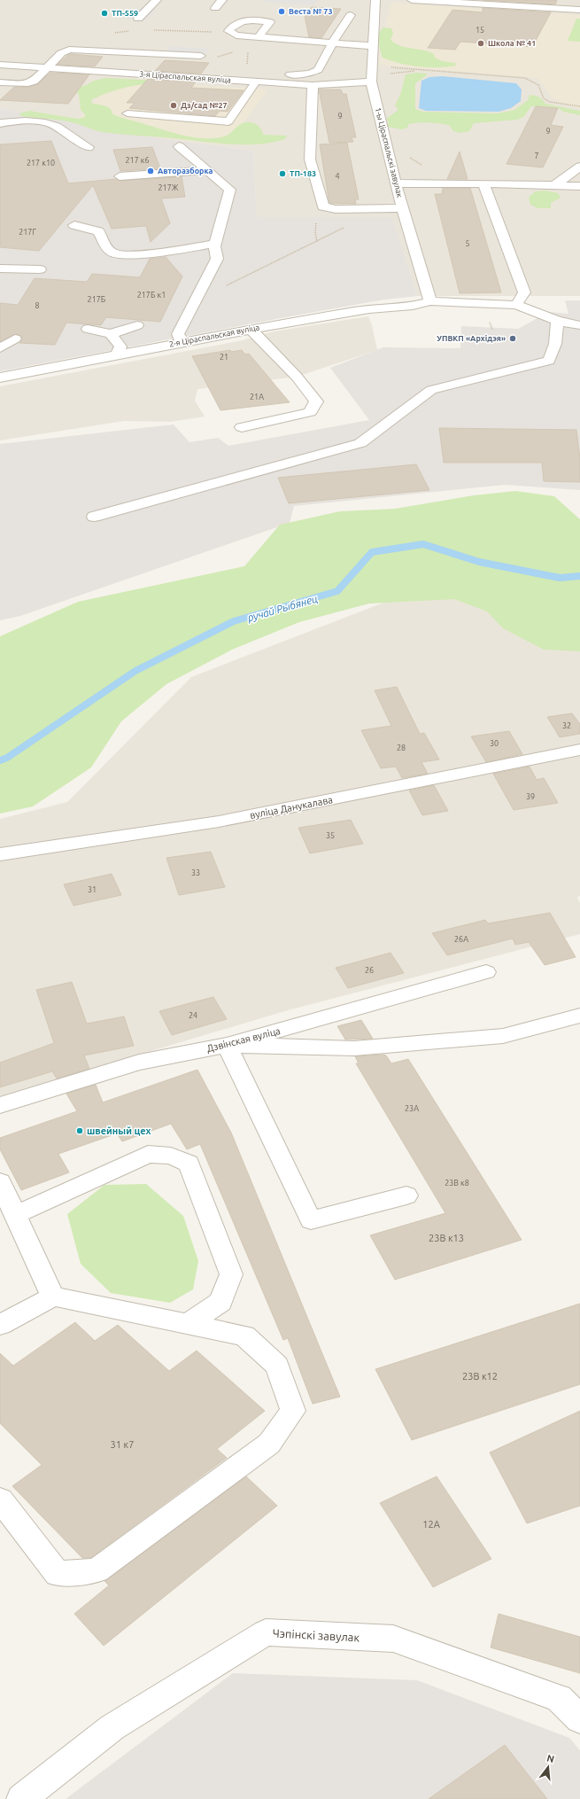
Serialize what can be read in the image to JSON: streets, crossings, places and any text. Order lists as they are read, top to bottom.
{
  "streets": {
    "street": [
      "3-я Ціраспальская вуліца",
      "1-ы Ціраспальскі завулак",
      "2-я Ціраспальская вуліца",
      "вуліца Данукалава",
      "Дзвінская вуліца",
      "Чэпінскі завулак"
    ]
  },
  "crossings": [
    ["3-я Ціраспальская вуліца", "1-ы Ціраспальскі завулак"],
    ["1-ы Ціраспальскі завулак", "2-я Ціраспальская вуліца"]
  ],
  "water": ["ручай Рыбянец"],
  "places": [
    "Веста № 73",
    "ТП-559",
    "Школа № 41",
    "Дз/сад №27",
    "Авторазборка",
    "ТП-183",
    "УПВКП «Архідэя»",
    "швейный цех"
  ],
  "house_numbers": [
    "15",
    "9",
    "9",
    "7",
    "217 к6",
    "217 к10",
    "4",
    "217Ж",
    "217Г",
    "5",
    "217Б к1",
    "217Б",
    "8",
    "21",
    "21А",
    "32",
    "30",
    "28",
    "39",
    "35",
    "33",
    "31",
    "26А",
    "26",
    "24",
    "23А",
    "23В к8",
    "23В к13",
    "23В к12",
    "31 к7",
    "12А"
  ],
  "north": "top"
}
